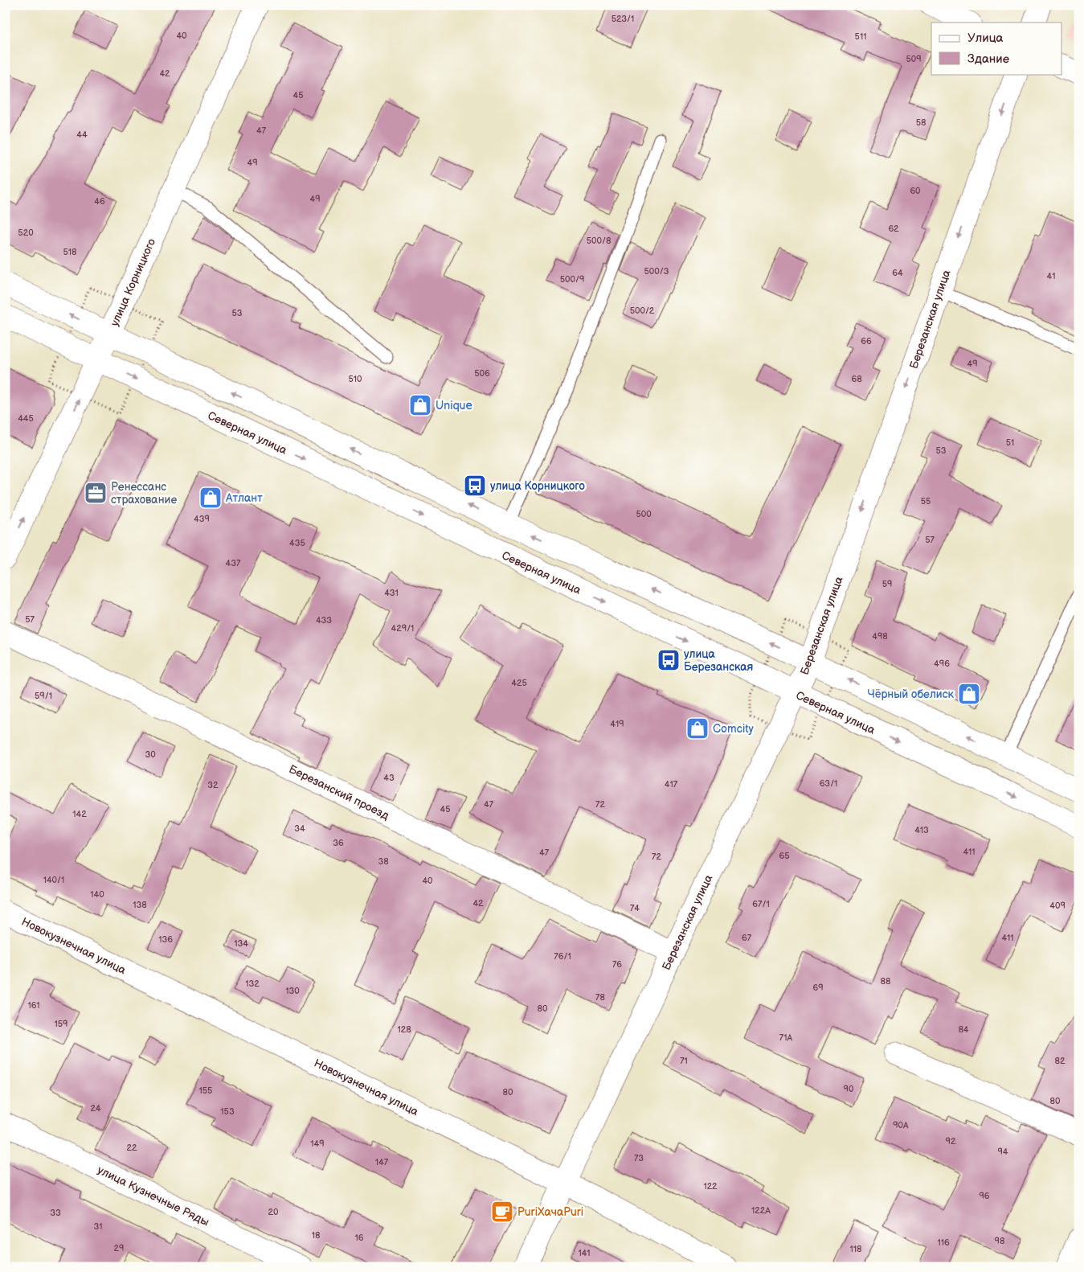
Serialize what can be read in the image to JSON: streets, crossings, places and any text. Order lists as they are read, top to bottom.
{
  "streets": {
    "street": [
      "улица Корницкого",
      "Березанская улица",
      "Северная улица",
      "Березанский проезд",
      "Новокузнечная улица",
      "улица Кузнечные Ряды"
    ]
  },
  "crossings": [
    ["улица Корницкого", "Северная улица"],
    ["Березанская улица", "Северная улица"],
    ["Березанская улица", "Березанский проезд"],
    ["Березанская улица", "Новокузнечная улица"]
  ],
  "one_way": ["улица Корницкого", "Березанская улица"],
  "places": {
    "shop": [
      "Unique",
      "Атлант",
      "Чёрный обелиск",
      "Comcity"
    ],
    "bus stop": ["улица Корницкого", "улица Березанская"],
    "office": ["Ренессанс страхование"],
    "cafe": ["PuriХачаPuri"]
  },
  "house_numbers": [
    "523/1",
    "40",
    "511",
    "509",
    "42",
    "45",
    "58",
    "47",
    "44",
    "49",
    "60",
    "49",
    "46",
    "62",
    "520",
    "500/8",
    "518",
    "500/3",
    "64",
    "41",
    "500/9",
    "500/2",
    "53",
    "66",
    "49",
    "506",
    "510",
    "68",
    "445",
    "51",
    "53",
    "55",
    "500",
    "439",
    "57",
    "435",
    "437",
    "59",
    "431",
    "57",
    "433",
    "429/1",
    "498",
    "496",
    "425",
    "59/1",
    "419",
    "30",
    "43",
    "63/1",
    "417",
    "32",
    "47",
    "72",
    "45",
    "142",
    "34",
    "413",
    "36",
    "411",
    "47",
    "65",
    "72",
    "38",
    "140/1",
    "40",
    "140",
    "42",
    "67/1",
    "138",
    "409",
    "74",
    "67",
    "411",
    "136",
    "134",
    "76/1",
    "76",
    "88",
    "132",
    "69",
    "130",
    "78",
    "161",
    "80",
    "159",
    "128",
    "84",
    "71А",
    "71",
    "82",
    "90",
    "155",
    "80",
    "80",
    "24",
    "153",
    "90А",
    "92",
    "149",
    "22",
    "94",
    "73",
    "147",
    "122",
    "96",
    "122А",
    "20",
    "33",
    "31",
    "18",
    "16",
    "98",
    "116",
    "29",
    "118",
    "141"
  ],
  "legend": ["Улица", "Здание"]
}
